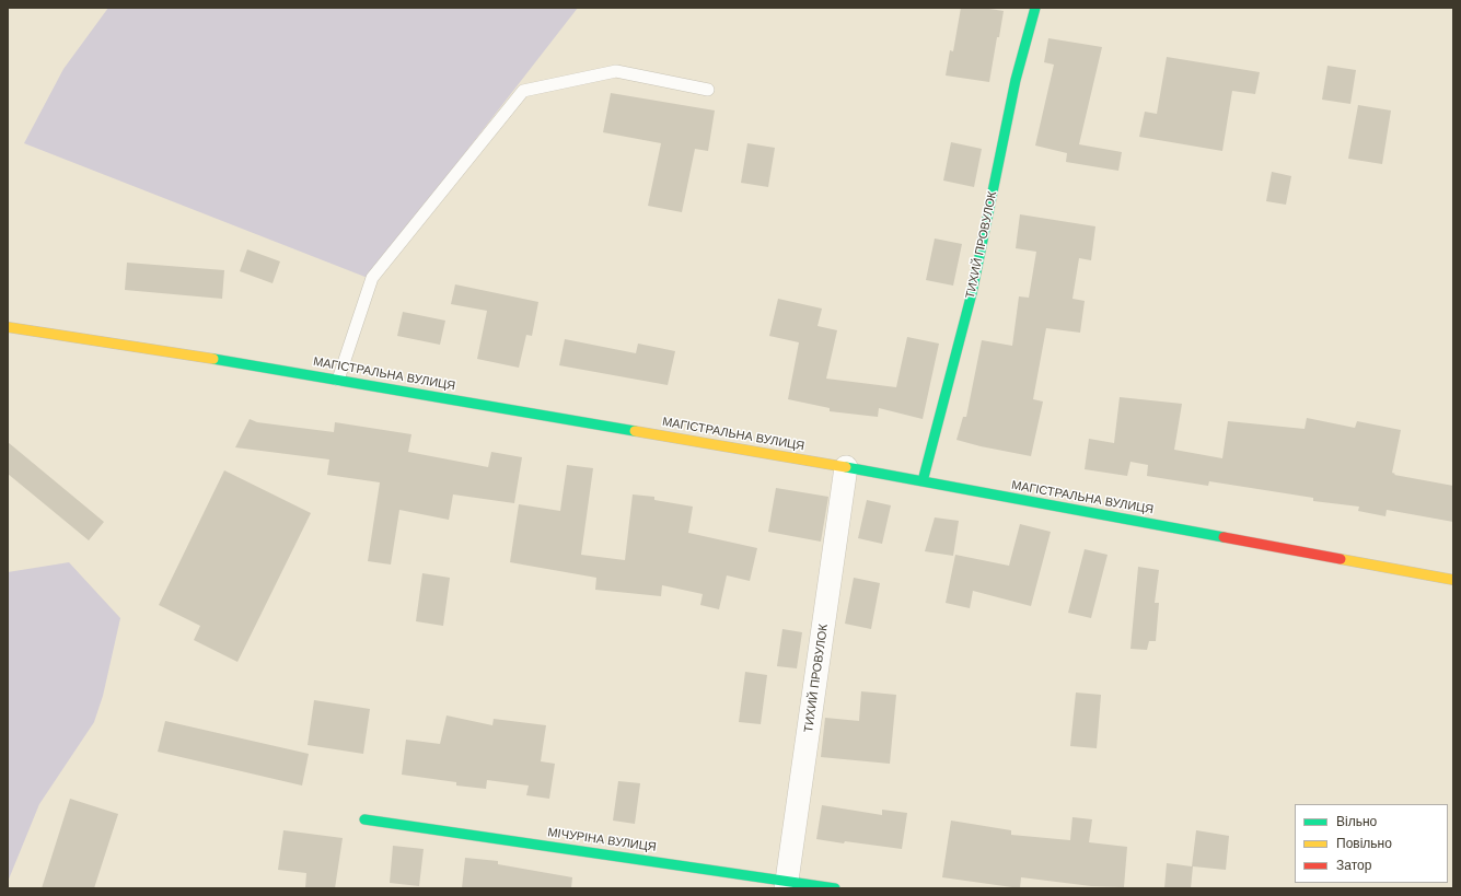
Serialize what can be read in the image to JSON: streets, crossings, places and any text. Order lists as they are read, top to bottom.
{
  "streets": {
    "main road": ["ТИХИЙ ПРОВУЛОК", "МАГІСТРАЛЬНА ВУЛИЦЯ", "МІЧУРІНА ВУЛИЦЯ"]
  },
  "crossings": [
    ["ТИХИЙ ПРОВУЛОК", "МАГІСТРАЛЬНА ВУЛИЦЯ"],
    ["ТИХИЙ ПРОВУЛОК", "МІЧУРІНА ВУЛИЦЯ"]
  ],
  "legend": ["Вільно", "Повільно", "Затор"]
}
